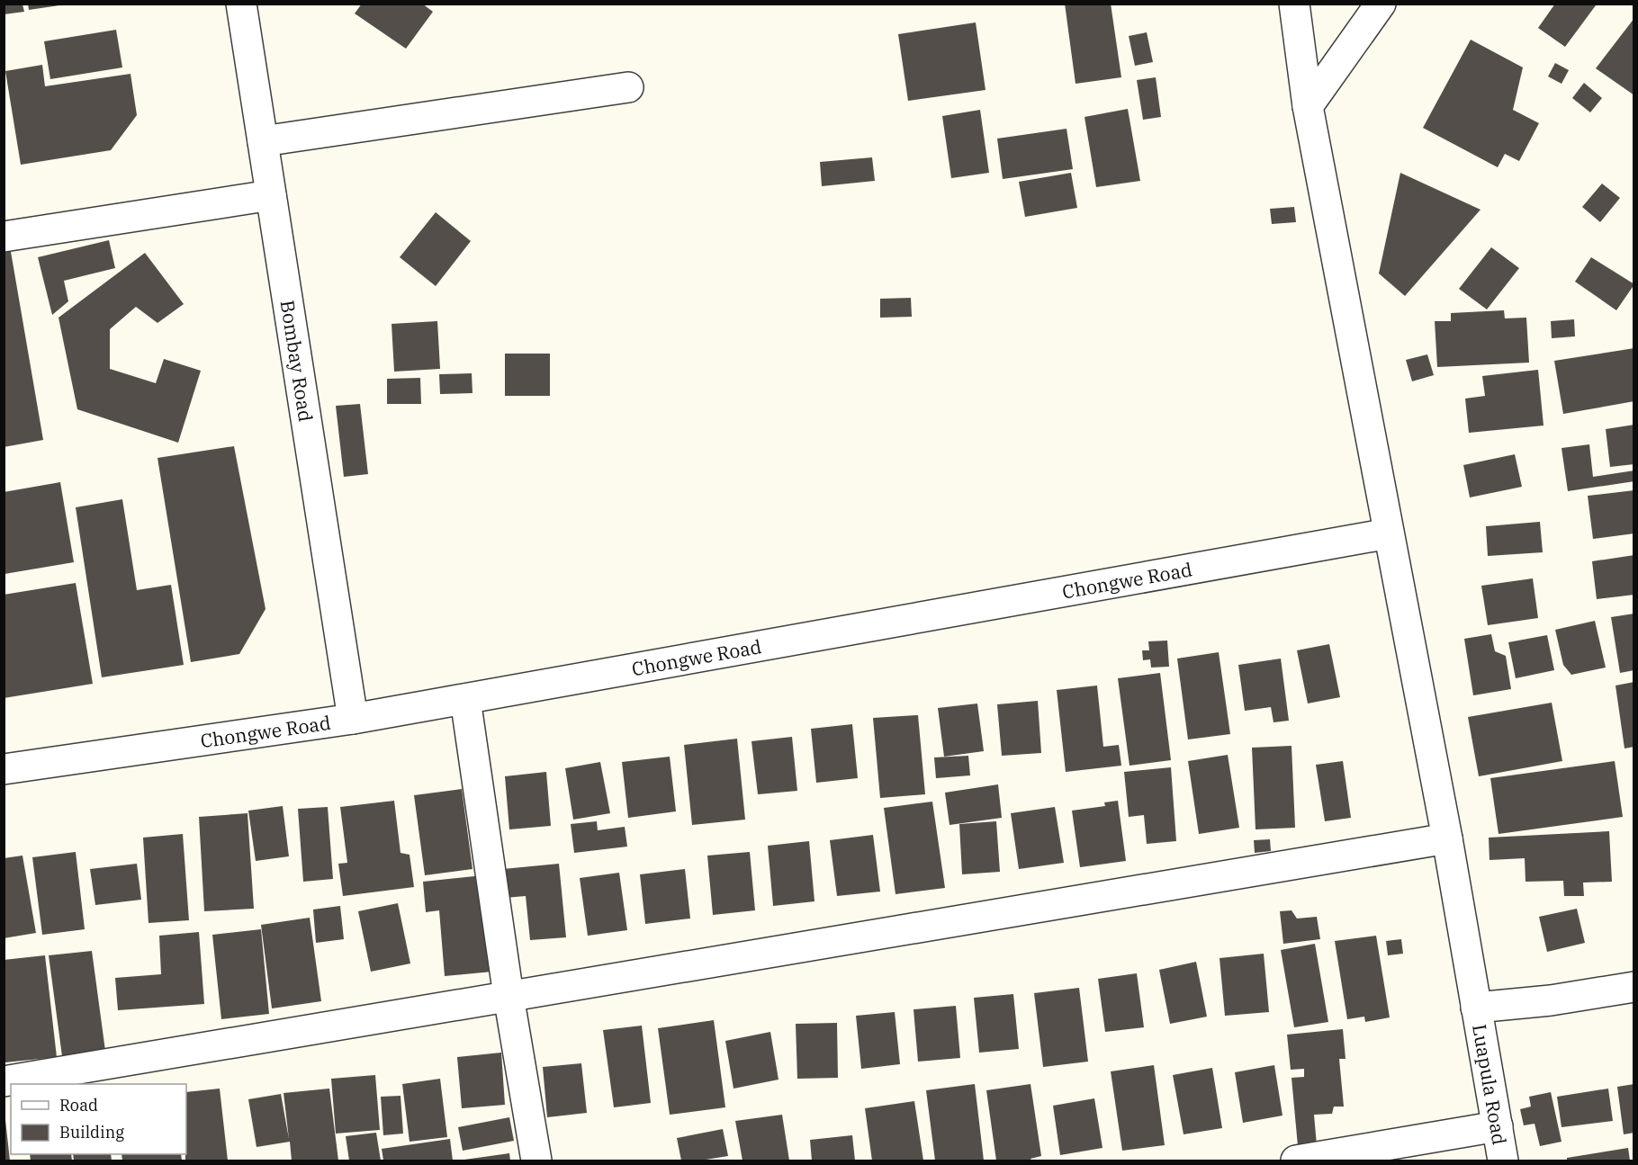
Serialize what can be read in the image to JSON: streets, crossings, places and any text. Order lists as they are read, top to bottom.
{
  "streets": {
    "street": ["Bombay Road", "Chongwe Road", "Luapula Road"]
  },
  "crossings": [
    ["Bombay Road", "Chongwe Road"],
    ["Chongwe Road", "Luapula Road"]
  ],
  "legend": ["Road", "Building"]
}
